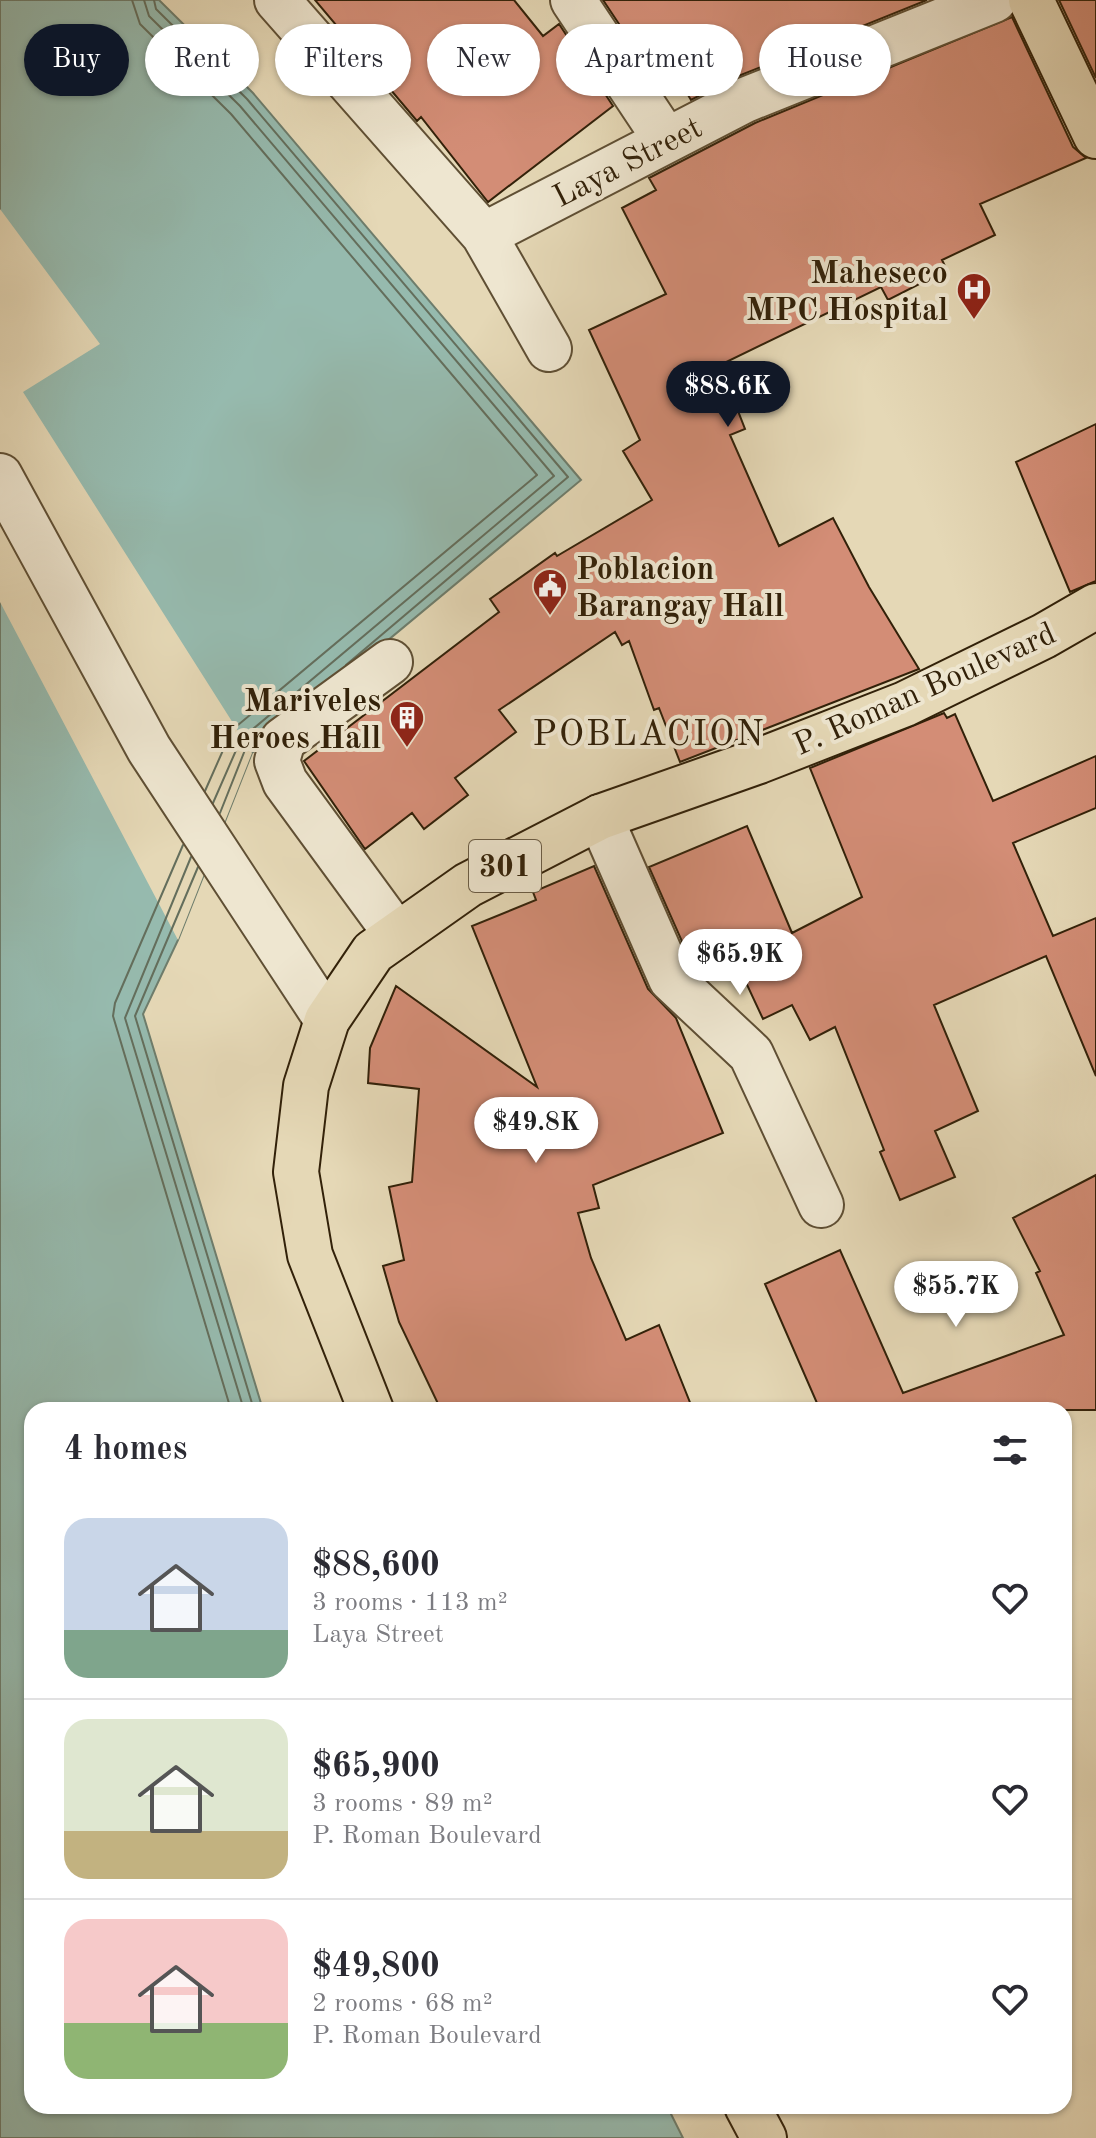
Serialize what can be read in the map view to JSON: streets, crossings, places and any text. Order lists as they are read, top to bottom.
{
  "streets": {
    "main road": ["P. Roman Boulevard", "301"],
    "street": ["Laya Street"]
  },
  "districts": ["POBLACION"],
  "places": {
    "hospital": ["Maheseco MPC Hospital"],
    "public building": ["Poblacion Barangay Hall"],
    "building": ["Mariveles Heroes Hall"]
  },
  "page": {
    "chip": [
      "Buy",
      "Rent",
      "Filters",
      "New",
      "Apartment",
      "House"
    ],
    "price": [
      "$88.6K",
      "$65.9K",
      "$49.8K",
      "$55.7K"
    ],
    "heading": "4 homes",
    "list": [
      {
        "name": "$88,600",
        "note": "3 rooms · 113 m² · Laya Street"
      },
      {
        "name": "$65,900",
        "note": "3 rooms · 89 m² · P. Roman Boulevard"
      },
      {
        "name": "$49,800",
        "note": "2 rooms · 68 m² · P. Roman Boulevard"
      }
    ]
  }
}
